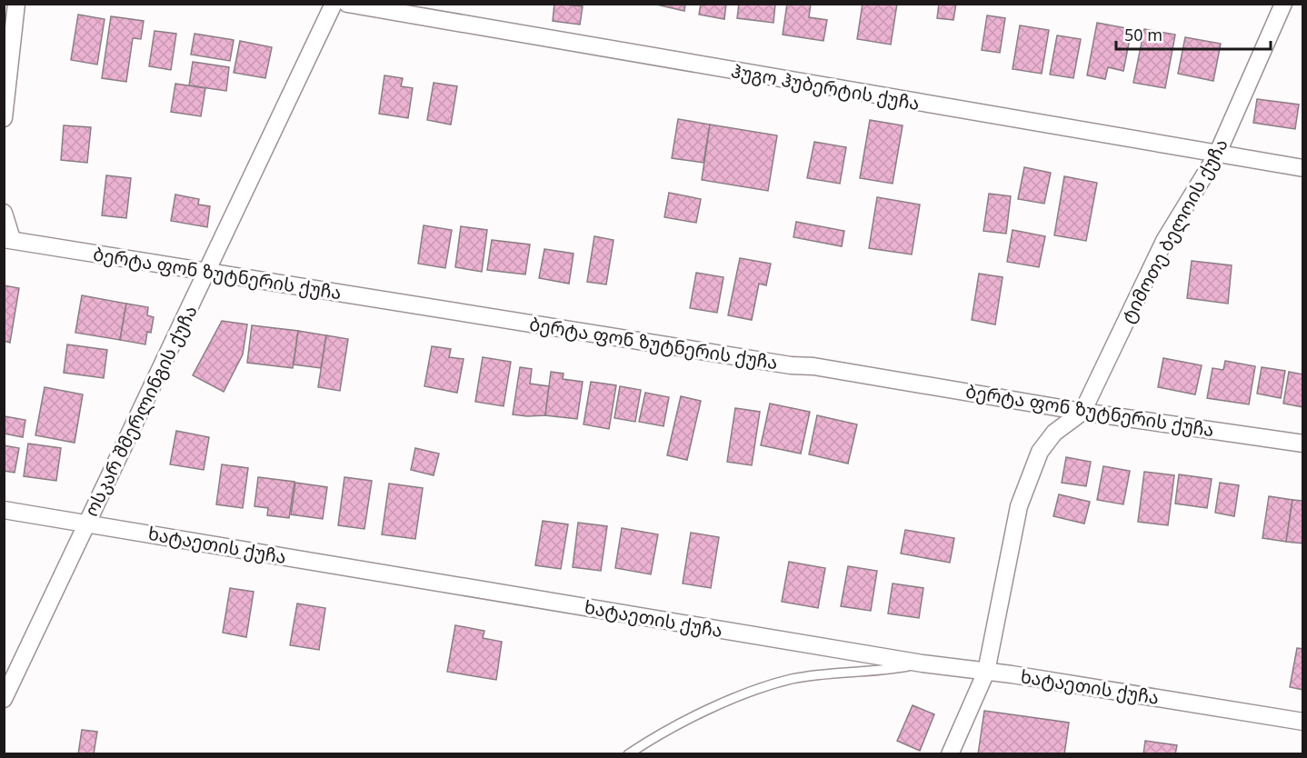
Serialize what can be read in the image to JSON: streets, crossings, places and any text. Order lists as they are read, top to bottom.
{
  "streets": {
    "street": [
      "ჰუგო ჰუბერტის ქუჩა",
      "ტიმოთე ბელოის ქუჩა",
      "ბერტა ფონ ზუტნერის ქუჩა",
      "ოსკარ შმერლინგის ქუჩა",
      "ხატაეთის ქუჩა"
    ]
  },
  "crossings": [
    ["ჰუგო ჰუბერტის ქუჩა", "ტიმოთე ბელოის ქუჩა"],
    ["ტიმოთე ბელოის ქუჩა", "ბერტა ფონ ზუტნერის ქუჩა"],
    ["ტიმოთე ბელოის ქუჩა", "ხატაეთის ქუჩა"],
    ["ბერტა ფონ ზუტნერის ქუჩა", "ოსკარ შმერლინგის ქუჩა"],
    ["ოსკარ შმერლინგის ქუჩა", "ხატაეთის ქუჩა"]
  ],
  "scale_bar": "50 m"
}
